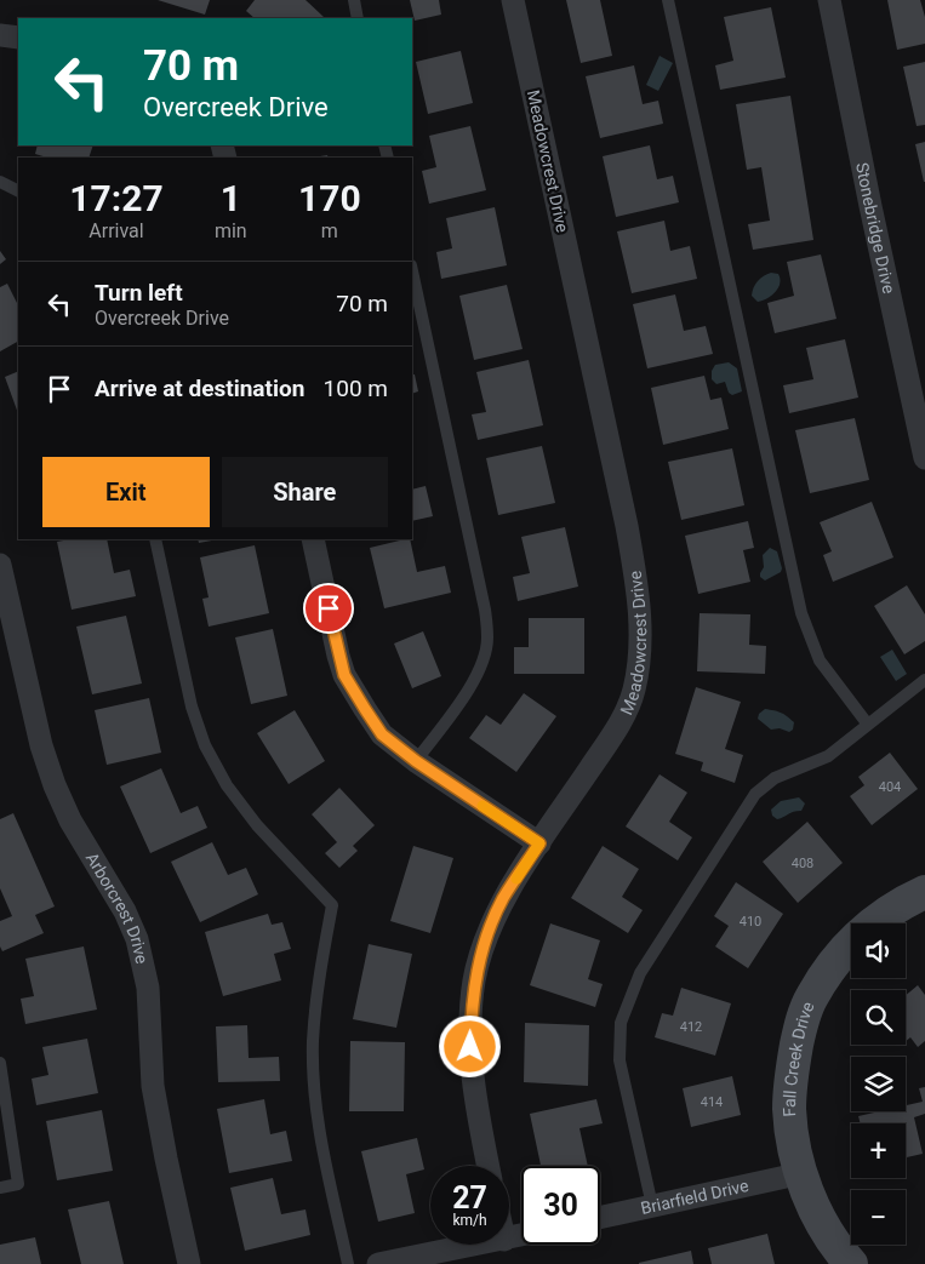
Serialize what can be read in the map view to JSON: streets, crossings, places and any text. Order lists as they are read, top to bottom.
{
  "streets": {
    "street": [
      "Meadowcrest Drive",
      "Stonebridge Drive",
      "Arborcrest Drive",
      "Fall Creek Drive",
      "Briarfield Drive"
    ]
  },
  "crossings": [
    ["Fall Creek Drive", "Briarfield Drive"]
  ],
  "house_numbers": [
    "404",
    "408",
    "410",
    "412",
    "414"
  ],
  "page": {
    "turn": ["70 m", "Overcreek Drive"],
    "eta": [
      "17:27",
      "Arrival",
      "1",
      "min",
      "170",
      "m"
    ],
    "list": [
      {
        "name": "Turn left",
        "note": "Overcreek Drive",
        "value": "70 m"
      },
      {
        "name": "Arrive at destination",
        "value": "100 m"
      }
    ],
    "buttons": ["Exit", "Share"],
    "map_buttons": ["+", "−"],
    "speed": "27 km/h",
    "limit": "30"
  }
}
